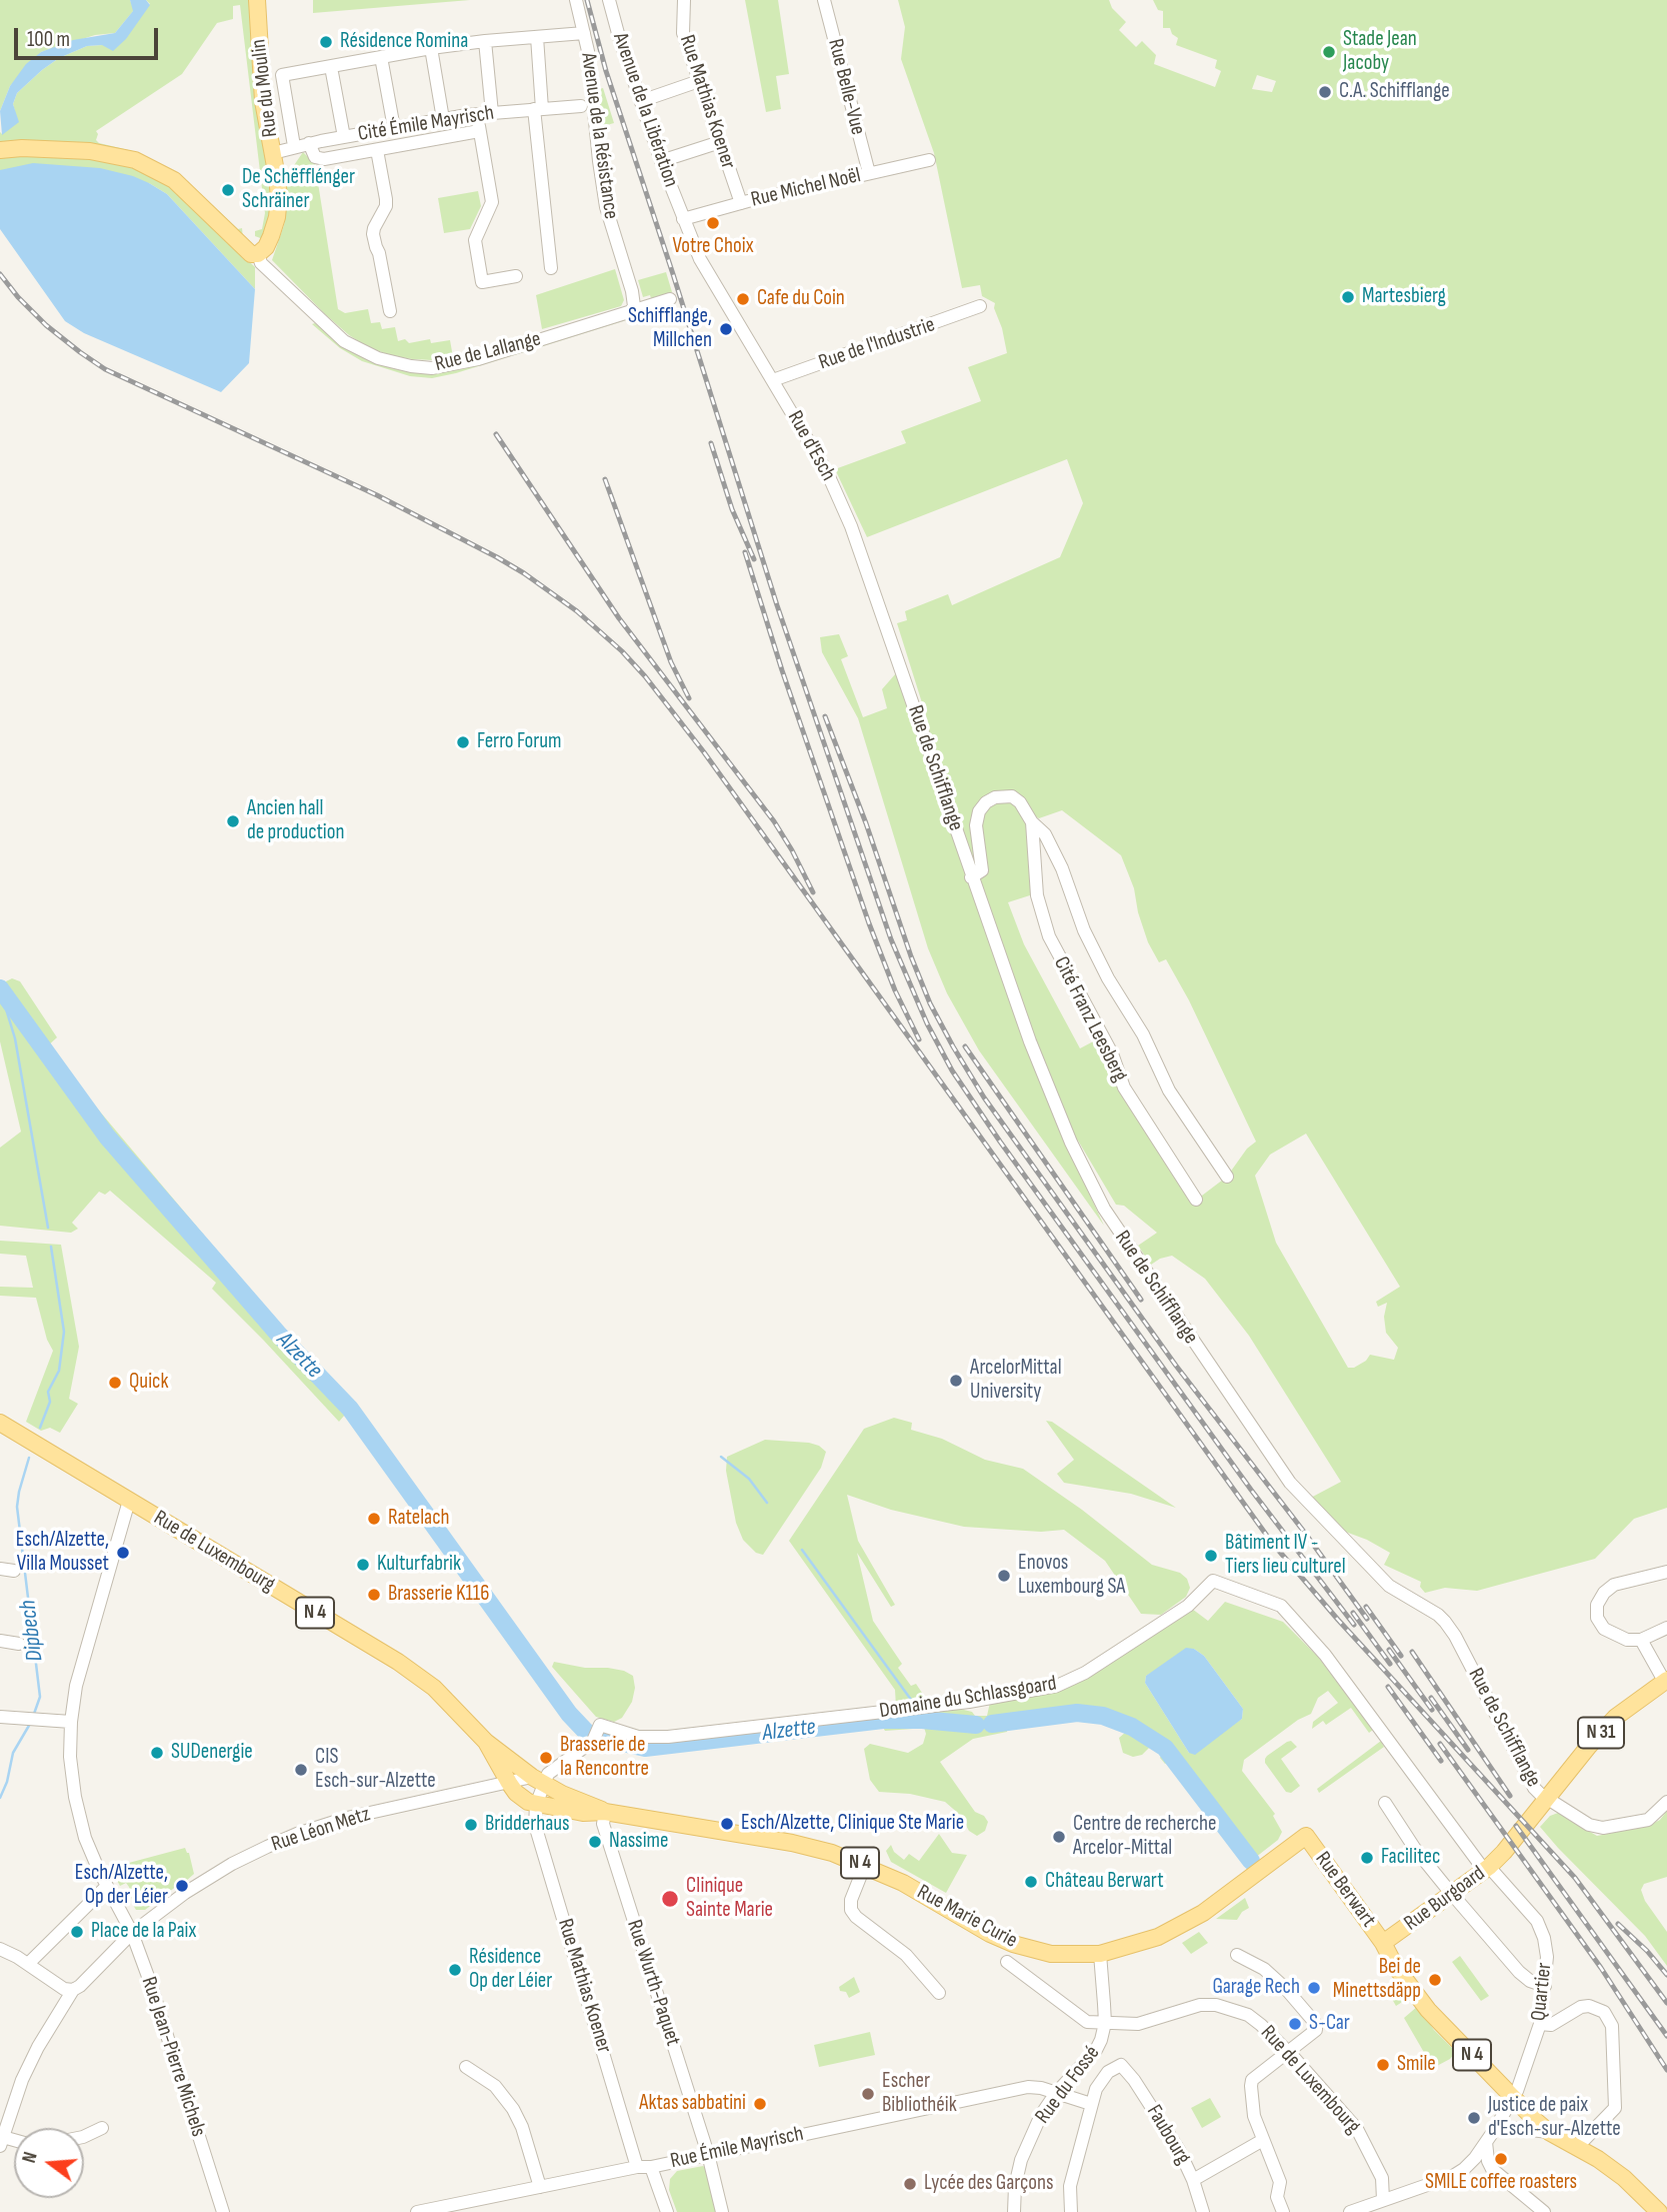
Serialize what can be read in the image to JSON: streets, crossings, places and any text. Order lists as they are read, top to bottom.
{
  "streets": {
    "main road": [
      "Rue du Moulin",
      "Rue de Luxembourg",
      "N 4",
      "N 31",
      "Rue Berwart",
      "Rue Burgoard",
      "Rue Marie Curie"
    ],
    "street": [
      "Rue Belle-Vue",
      "Rue Mathias Koener",
      "Avenue de la Libération",
      "Cité Émile Mayrisch",
      "Avenue de la Résistance",
      "Rue Michel Noël",
      "Rue de l'Industrie",
      "Rue de Lallange",
      "Rue d'Esch",
      "Rue de Schifflange",
      "Cité Franz Leesberg",
      "Domaine du Schlassgoard",
      "Rue Léon Metz",
      "Rue Wurth-Paquet",
      "Quartier",
      "Rue Jean-Pierre Michels",
      "Rue du Fossé",
      "Faubourg",
      "Rue Émile Mayrisch"
    ]
  },
  "crossings": [
    ["Rue Belle-Vue", "Rue Michel Noël"],
    ["Rue du Moulin", "Cité Émile Mayrisch"],
    ["Rue du Moulin", "Rue de Lallange"],
    ["Rue Mathias Koener", "Rue Michel Noël"],
    ["Rue Mathias Koener", "N 4"],
    ["Rue Mathias Koener", "Rue Émile Mayrisch"],
    ["Avenue de la Libération", "Rue Michel Noël"],
    ["Avenue de la Libération", "Rue d'Esch"],
    ["Avenue de la Résistance", "Rue de Lallange"],
    ["Rue Michel Noël", "Rue d'Esch"],
    ["Rue de l'Industrie", "Rue d'Esch"],
    ["Rue d'Esch", "Rue de Schifflange"],
    ["Rue de Schifflange", "Cité Franz Leesberg"],
    ["Rue de Schifflange", "N 31"],
    ["Rue de Schifflange", "Rue Burgoard"],
    ["Rue de Luxembourg", "N 4"],
    ["Rue de Luxembourg", "Quartier"],
    ["Rue de Luxembourg", "Rue Jean-Pierre Michels"],
    ["Rue de Luxembourg", "Rue du Fossé"],
    ["N 4", "Domaine du Schlassgoard"],
    ["N 4", "Rue Léon Metz"],
    ["N 4", "Rue Berwart"],
    ["N 4", "Rue Burgoard"],
    ["N 4", "Rue Marie Curie"],
    ["N 4", "Rue Wurth-Paquet"],
    ["N 4", "Quartier"],
    ["Domaine du Schlassgoard", "Rue Léon Metz"],
    ["Domaine du Schlassgoard", "Rue Burgoard"],
    ["Domaine du Schlassgoard", "Quartier"],
    ["N 31", "Rue Burgoard"],
    ["Rue Léon Metz", "Rue Jean-Pierre Michels"],
    ["Rue Berwart", "Rue Burgoard"],
    ["Rue Berwart", "Rue Marie Curie"],
    ["Rue Burgoard", "Quartier"],
    ["Rue Marie Curie", "Rue Wurth-Paquet"],
    ["Rue Marie Curie", "Rue du Fossé"],
    ["Rue Wurth-Paquet", "Rue Émile Mayrisch"],
    ["Rue du Fossé", "Rue Émile Mayrisch"],
    ["Faubourg", "Rue Émile Mayrisch"]
  ],
  "water": ["Alzette", "Dipbech"],
  "places": [
    "Résidence Romina",
    "Stade Jean Jacoby",
    "C.A. Schifflange",
    "De Schëfflénger Schräiner",
    "Votre Choix",
    "Martesbierg",
    "Cafe du Coin",
    "Schifflange, Millchen",
    "Ferro Forum",
    "Ancien hall de production",
    "ArcelorMittal University",
    "Quick",
    "Ratelach",
    "Esch/Alzette, Villa Mousset",
    "Bâtiment IV - Tiers lieu culturel",
    "Kulturfabrik",
    "Enovos Luxembourg SA",
    "Brasserie K116",
    "SUDenergie",
    "Brasserie de la Rencontre",
    "CIS Esch-sur-Alzette",
    "Esch/Alzette, Clinique Ste Marie",
    "Bridderhaus",
    "Centre de recherche Arcelor-Mittal",
    "Nassime",
    "Facilitec",
    "Château Berwart",
    "Esch/Alzette, Op der Léier",
    "Clinique Sainte Marie",
    "Place de la Paix",
    "Résidence Op der Léier",
    "Bei de Minettsdäpp",
    "Garage Rech",
    "S-Car",
    "Smile",
    "Escher Bibliothéik",
    "Aktas sabbatini",
    "Justice de paix d'Esch-sur-Alzette",
    "SMILE coffee roasters",
    "Lycée des Garçons"
  ],
  "scale_bar": "100 m",
  "north": "left"
}
